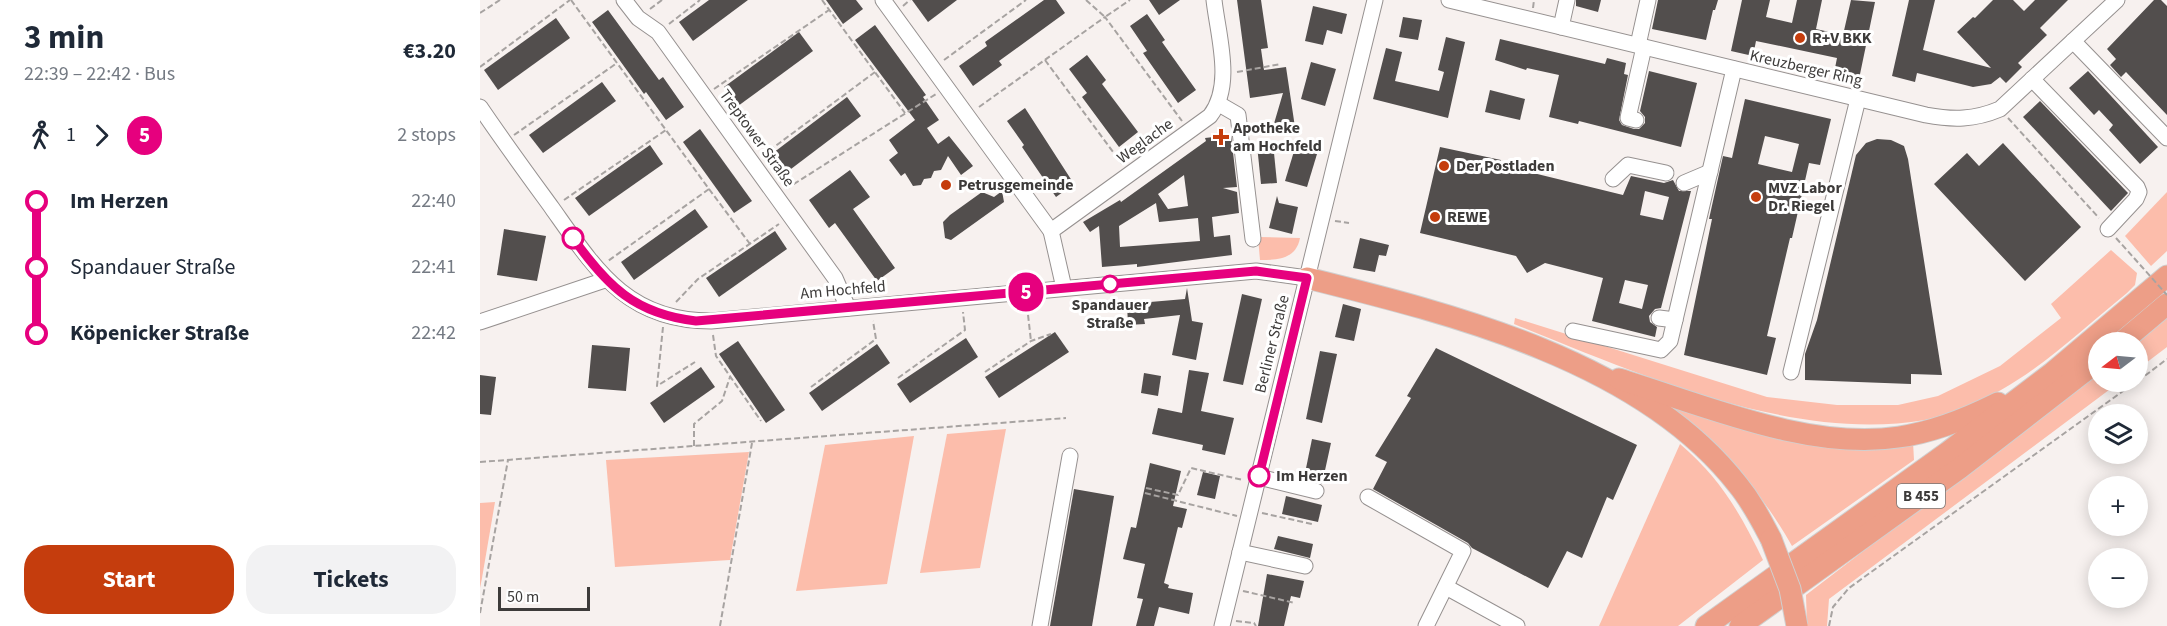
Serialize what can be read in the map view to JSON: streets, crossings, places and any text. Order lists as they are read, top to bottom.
{
  "streets": {
    "highway": ["B 455"],
    "street": [
      "Kreuzberger Ring",
      "Treptower Straße",
      "Weglache",
      "Am Hochfeld",
      "Berliner Straße"
    ]
  },
  "crossings": [
    ["Treptower Straße", "Am Hochfeld"],
    ["Am Hochfeld", "Berliner Straße"]
  ],
  "places": {
    "other": [
      "R+V BKK",
      "Der Postladen",
      "Petrusgemeinde",
      "MVZ Labor Dr. Riegel",
      "REWE",
      "Spandauer Straße",
      "Im Herzen"
    ],
    "health": ["Apotheke am Hochfeld"]
  },
  "lines": ["bus line 5"],
  "scale_bar": "50 m",
  "north": "left",
  "page": {
    "heading": ["3 min", "22:39 – 22:42 · Bus", "€3.20"],
    "on_map": "5",
    "legs": ["1", "5", "2 stops"],
    "list": [
      {
        "name": "Im Herzen",
        "value": "22:40"
      },
      {
        "name": "Spandauer Straße",
        "value": "22:41"
      },
      {
        "name": "Köpenicker Straße",
        "value": "22:42"
      }
    ],
    "map_buttons": ["+", "−"],
    "buttons": ["Start", "Tickets"],
    "scale": "50 m"
  }
}
